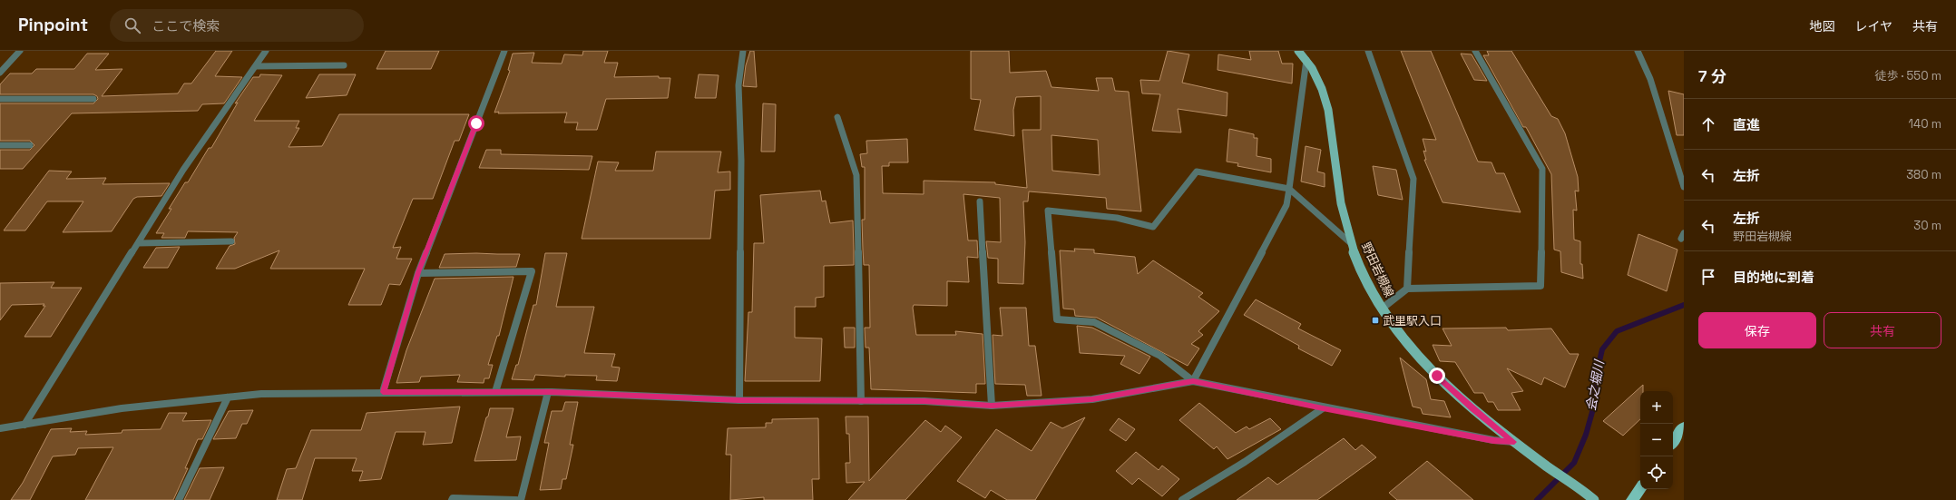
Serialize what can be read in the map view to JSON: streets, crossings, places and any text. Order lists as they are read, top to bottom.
{
  "streets": {
    "main road": ["野田岩槻線"]
  },
  "water": ["会之堀川"],
  "places": {
    "transit": ["武里駅入口"]
  },
  "page": {
    "header": "Pinpoint",
    "search": "ここで検索",
    "nav": ["地図", "レイヤ", "共有"],
    "heading": ["7 分", "徒歩 · 550 m"],
    "list": [
      ["直進", "140 m"],
      ["左折", "380 m"],
      ["左折", "野田岩槻線", "30 m"],
      "目的地に到着"
    ],
    "buttons": ["保存", "共有"],
    "map_buttons": ["+", "−"]
  }
}
